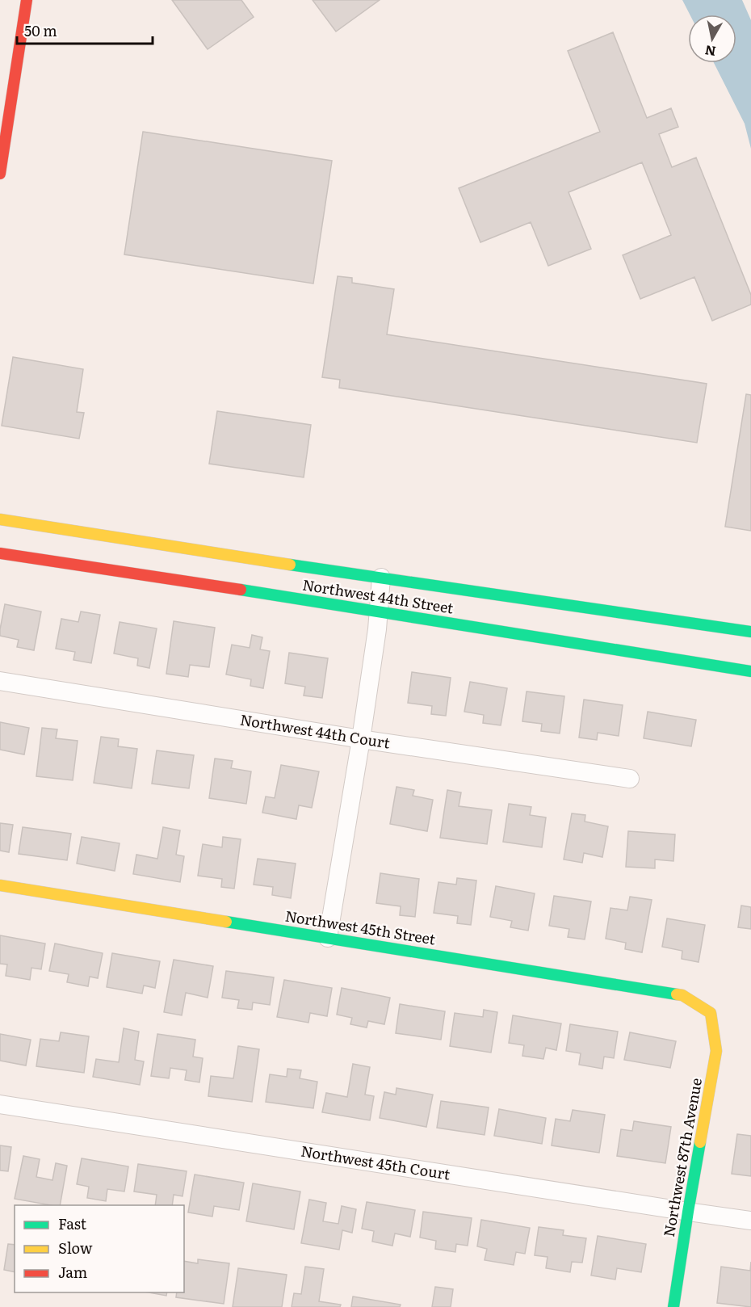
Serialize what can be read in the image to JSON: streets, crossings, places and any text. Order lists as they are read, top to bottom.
{
  "streets": {
    "street": [
      "Northwest 44th Street",
      "Northwest 44th Court",
      "Northwest 45th Street",
      "Northwest 87th Avenue",
      "Northwest 45th Court"
    ]
  },
  "crossings": [
    ["Northwest 45th Street", "Northwest 87th Avenue"],
    ["Northwest 87th Avenue", "Northwest 45th Court"]
  ],
  "legend": ["Fast", "Slow", "Jam"],
  "scale_bar": "50 m",
  "north": "bottom"
}
